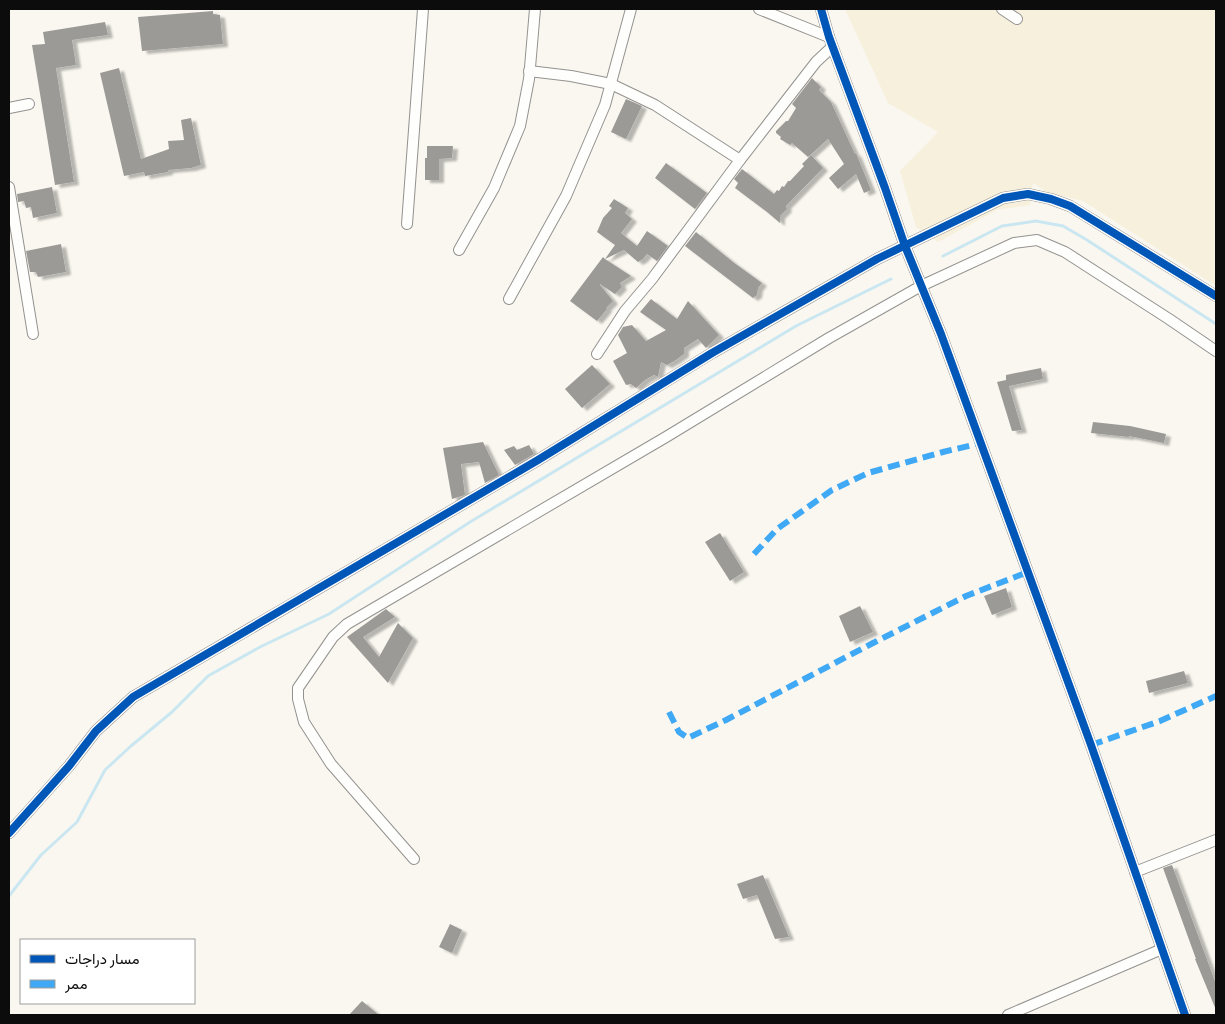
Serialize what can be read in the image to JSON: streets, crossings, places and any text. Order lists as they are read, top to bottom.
{
  "legend": ["مسار دراجات", "ممر"]
}
